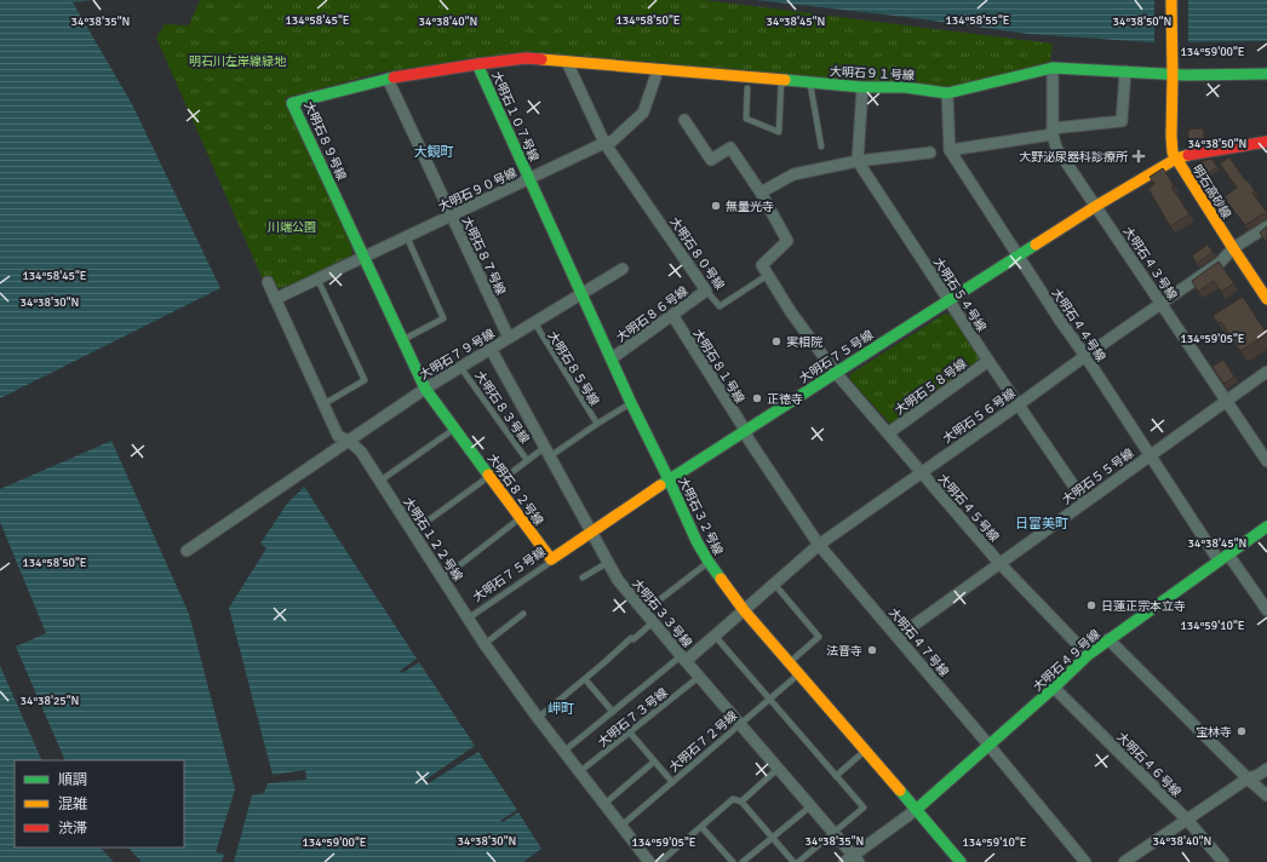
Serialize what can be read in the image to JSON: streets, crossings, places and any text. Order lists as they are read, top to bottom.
{
  "streets": {
    "street": [
      "大明石９１号線",
      "大明石１０７号線",
      "大明石８９号線",
      "大明石９０号線",
      "明石高砂線",
      "大明石８０号線",
      "大明石８７号線",
      "大明石４３号線",
      "大明石５４号線",
      "大明石８６号線",
      "大明石４４号線",
      "大明石７９号線",
      "大明石７５号線",
      "大明石８１号線",
      "大明石５８号線",
      "大明石５６号線",
      "大明石５５号線",
      "大明石８２号線",
      "大明石４５号線",
      "大明石３２号線",
      "大明石１２２号線",
      "大明石３３号線",
      "大明石４７号線",
      "大明石４９号線",
      "大明石４６号線"
    ],
    "lane": [
      "大明石８５号線",
      "大明石８３号線",
      "大明石７３号線",
      "大明石７２号線"
    ]
  },
  "crossings": [
    ["大明石９１号線", "大明石８９号線"],
    ["大明石９１号線", "大明石９０号線"],
    ["大明石９１号線", "明石高砂線"],
    ["大明石９１号線", "大明石８０号線"],
    ["大明石９１号線", "大明石４３号線"],
    ["大明石１０７号線", "大明石８９号線"],
    ["大明石１０７号線", "大明石９０号線"],
    ["大明石１０７号線", "大明石３２号線"],
    ["大明石８９号線", "大明石９０号線"],
    ["大明石８９号線", "大明石８０号線"],
    ["大明石８９号線", "大明石８７号線"],
    ["大明石８９号線", "大明石７９号線"],
    ["大明石８９号線", "大明石８２号線"],
    ["大明石９０号線", "大明石８０号線"],
    ["大明石９０号線", "大明石８７号線"],
    ["大明石９０号線", "大明石３２号線"],
    ["大明石９０号線", "大明石１２２号線"],
    ["明石高砂線", "大明石７５号線"],
    ["明石高砂線", "大明石５６号線"],
    ["大明石８０号線", "大明石８６号線"],
    ["大明石８７号線", "大明石７９号線"],
    ["大明石４３号線", "大明石７５号線"],
    ["大明石４３号線", "大明石５６号線"],
    ["大明石４３号線", "大明石５５号線"],
    ["大明石５４号線", "大明石７５号線"],
    ["大明石５４号線", "大明石５８号線"],
    ["大明石５４号線", "大明石５６号線"],
    ["大明石５４号線", "大明石５５号線"],
    ["大明石８６号線", "大明石８１号線"],
    ["大明石８６号線", "大明石３２号線"],
    ["大明石４４号線", "大明石７５号線"],
    ["大明石４４号線", "大明石５６号線"],
    ["大明石４４号線", "大明石５５号線"],
    ["大明石４４号線", "大明石４９号線"],
    ["大明石７９号線", "大明石８５号線"],
    ["大明石７９号線", "大明石８３号線"],
    ["大明石７９号線", "大明石８２号線"],
    ["大明石７９号線", "大明石３２号線"],
    ["大明石７９号線", "大明石１２２号線"],
    ["大明石７９号線", "大明石３３号線"],
    ["大明石７５号線", "大明石８１号線"],
    ["大明石７５号線", "大明石８２号線"],
    ["大明石７５号線", "大明石４５号線"],
    ["大明石７５号線", "大明石３２号線"],
    ["大明石７５号線", "大明石１２２号線"],
    ["大明石７５号線", "大明石３３号線"],
    ["大明石７５号線", "大明石４７号線"],
    ["大明石８１号線", "大明石４７号線"],
    ["大明石５８号線", "大明石４５号線"],
    ["大明石５６号線", "大明石４５号線"],
    ["大明石５６号線", "大明石３２号線"],
    ["大明石５６号線", "大明石３３号線"],
    ["大明石５６号線", "大明石４７号線"],
    ["大明石５５号線", "大明石４５号線"],
    ["大明石５５号線", "大明石４７号線"],
    ["大明石４５号線", "大明石４９号線"],
    ["大明石３２号線", "大明石４９号線"],
    ["大明石３２号線", "大明石７２号線"],
    ["大明石１２２号線", "大明石７３号線"],
    ["大明石１２２号線", "大明石７２号線"],
    ["大明石３３号線", "大明石７３号線"],
    ["大明石３３号線", "大明石７２号線"],
    ["大明石４７号線", "大明石４９号線"],
    ["大明石４９号線", "大明石４６号線"]
  ],
  "districts": ["大観町", "日富美町", "岬町"],
  "parks": ["明石川左岸線緑地", "川端公園"],
  "places": {
    "health": ["大野泌尿器科診療所"],
    "other": [
      "無量光寺",
      "実相院",
      "正徳寺",
      "日蓮正宗本立寺",
      "法音寺",
      "宝林寺"
    ]
  },
  "legend": ["順調", "混雑", "渋滞"],
  "coordinates": [
    "134°58'45\"E",
    "134°58'50\"E",
    "134°58'55\"E",
    "34°38'35\"N",
    "34°38'40\"N",
    "34°38'45\"N",
    "34°38'50\"N",
    "134°59'00\"E",
    "34°38'30\"N",
    "134°59'05\"E",
    "134°59'10\"E",
    "34°38'25\"N"
  ]
}
